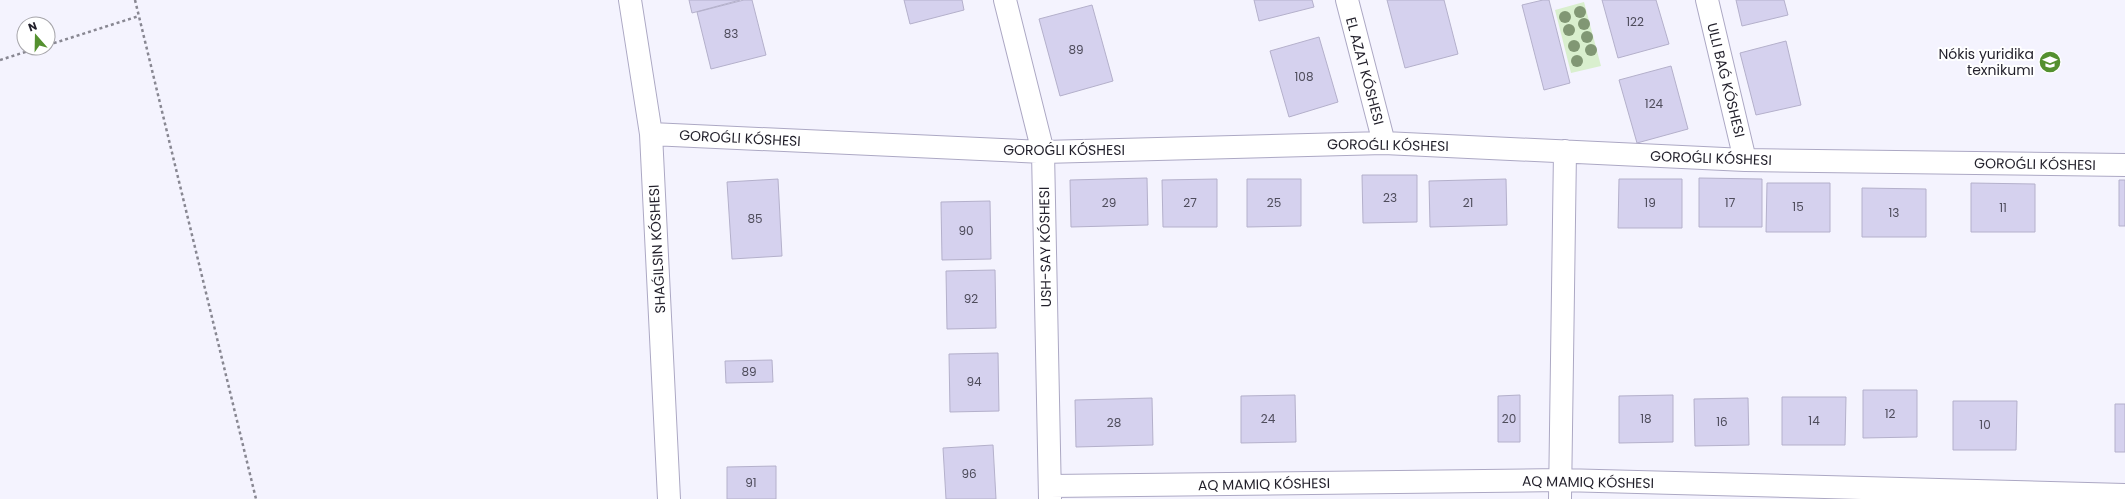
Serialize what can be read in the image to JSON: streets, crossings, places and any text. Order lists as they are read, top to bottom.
{
  "streets": {
    "street": ["EL AZAT KÓSHESI", "USH-SAY KÓSHESI"]
  },
  "places": {
    "school or university": ["Nókis yuridika texnikumı"]
  },
  "house_numbers": [
    "122",
    "83",
    "89",
    "108",
    "124",
    "23",
    "29",
    "27",
    "25",
    "21",
    "19",
    "17",
    "15",
    "11",
    "13",
    "85",
    "90",
    "92",
    "89",
    "94",
    "12",
    "24",
    "20",
    "18",
    "14",
    "16",
    "28",
    "10",
    "96",
    "91"
  ],
  "north": "top"
}
